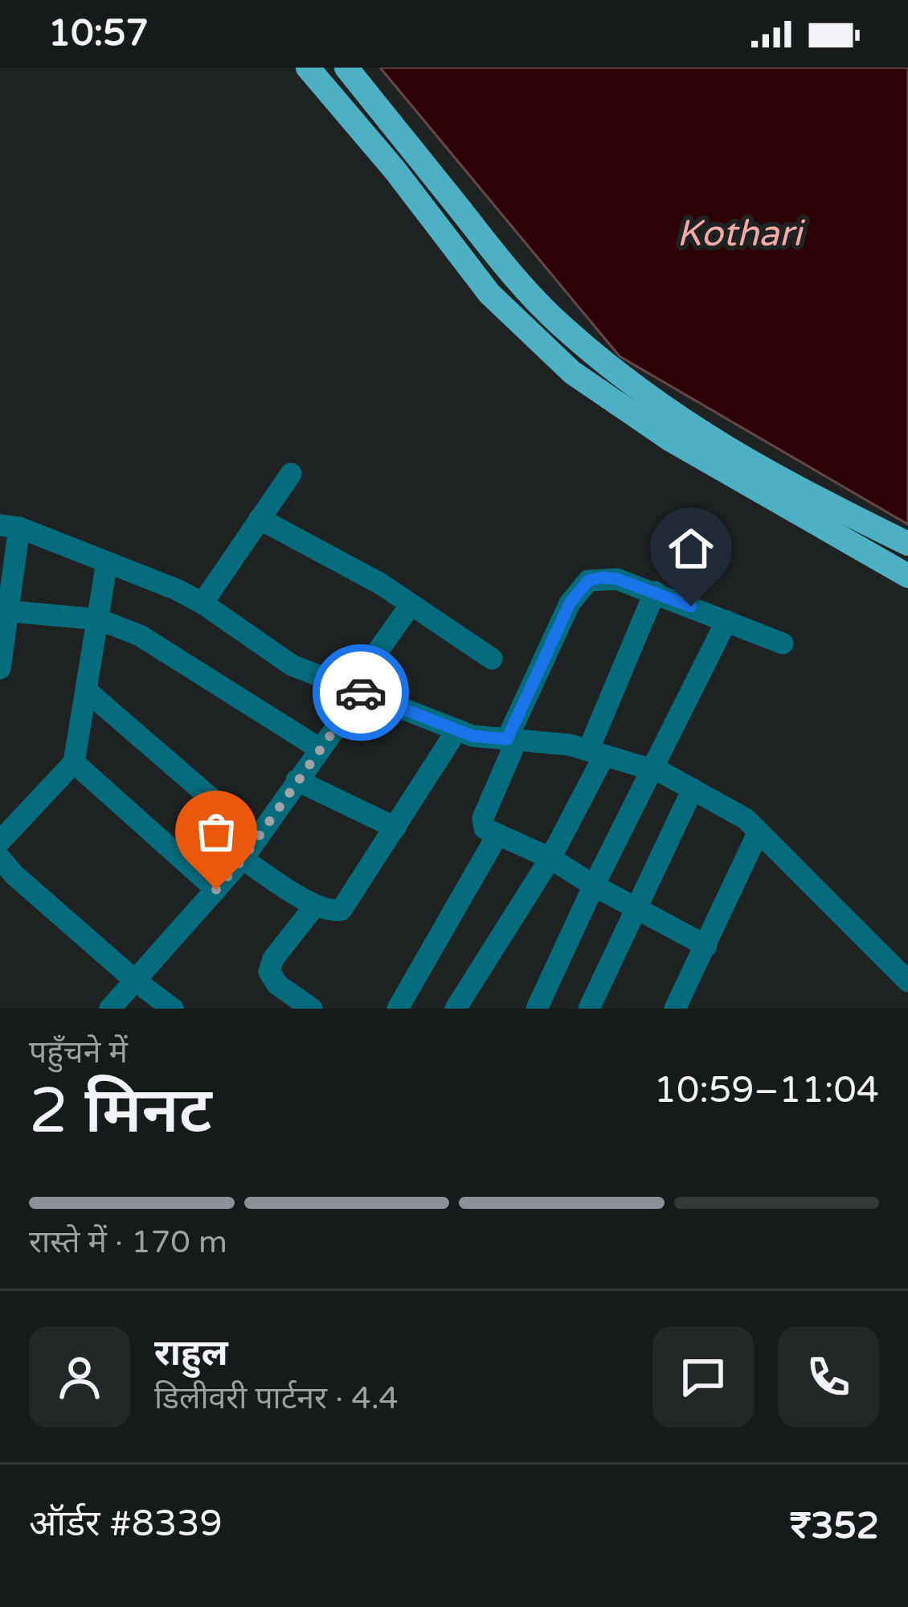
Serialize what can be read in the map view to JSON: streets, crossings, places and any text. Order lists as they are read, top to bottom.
{
  "water": ["Kothari"],
  "page": {
    "status": "10:57",
    "heading": ["2 मिनट", "पहुँचने में", "10:59–11:04"],
    "panel": [
      "राहुल",
      "डिलीवरी पार्टनर · 4.4",
      "ऑर्डर #8339",
      "₹352"
    ],
    "bar": "रास्ते में · 170 m"
  }
}
